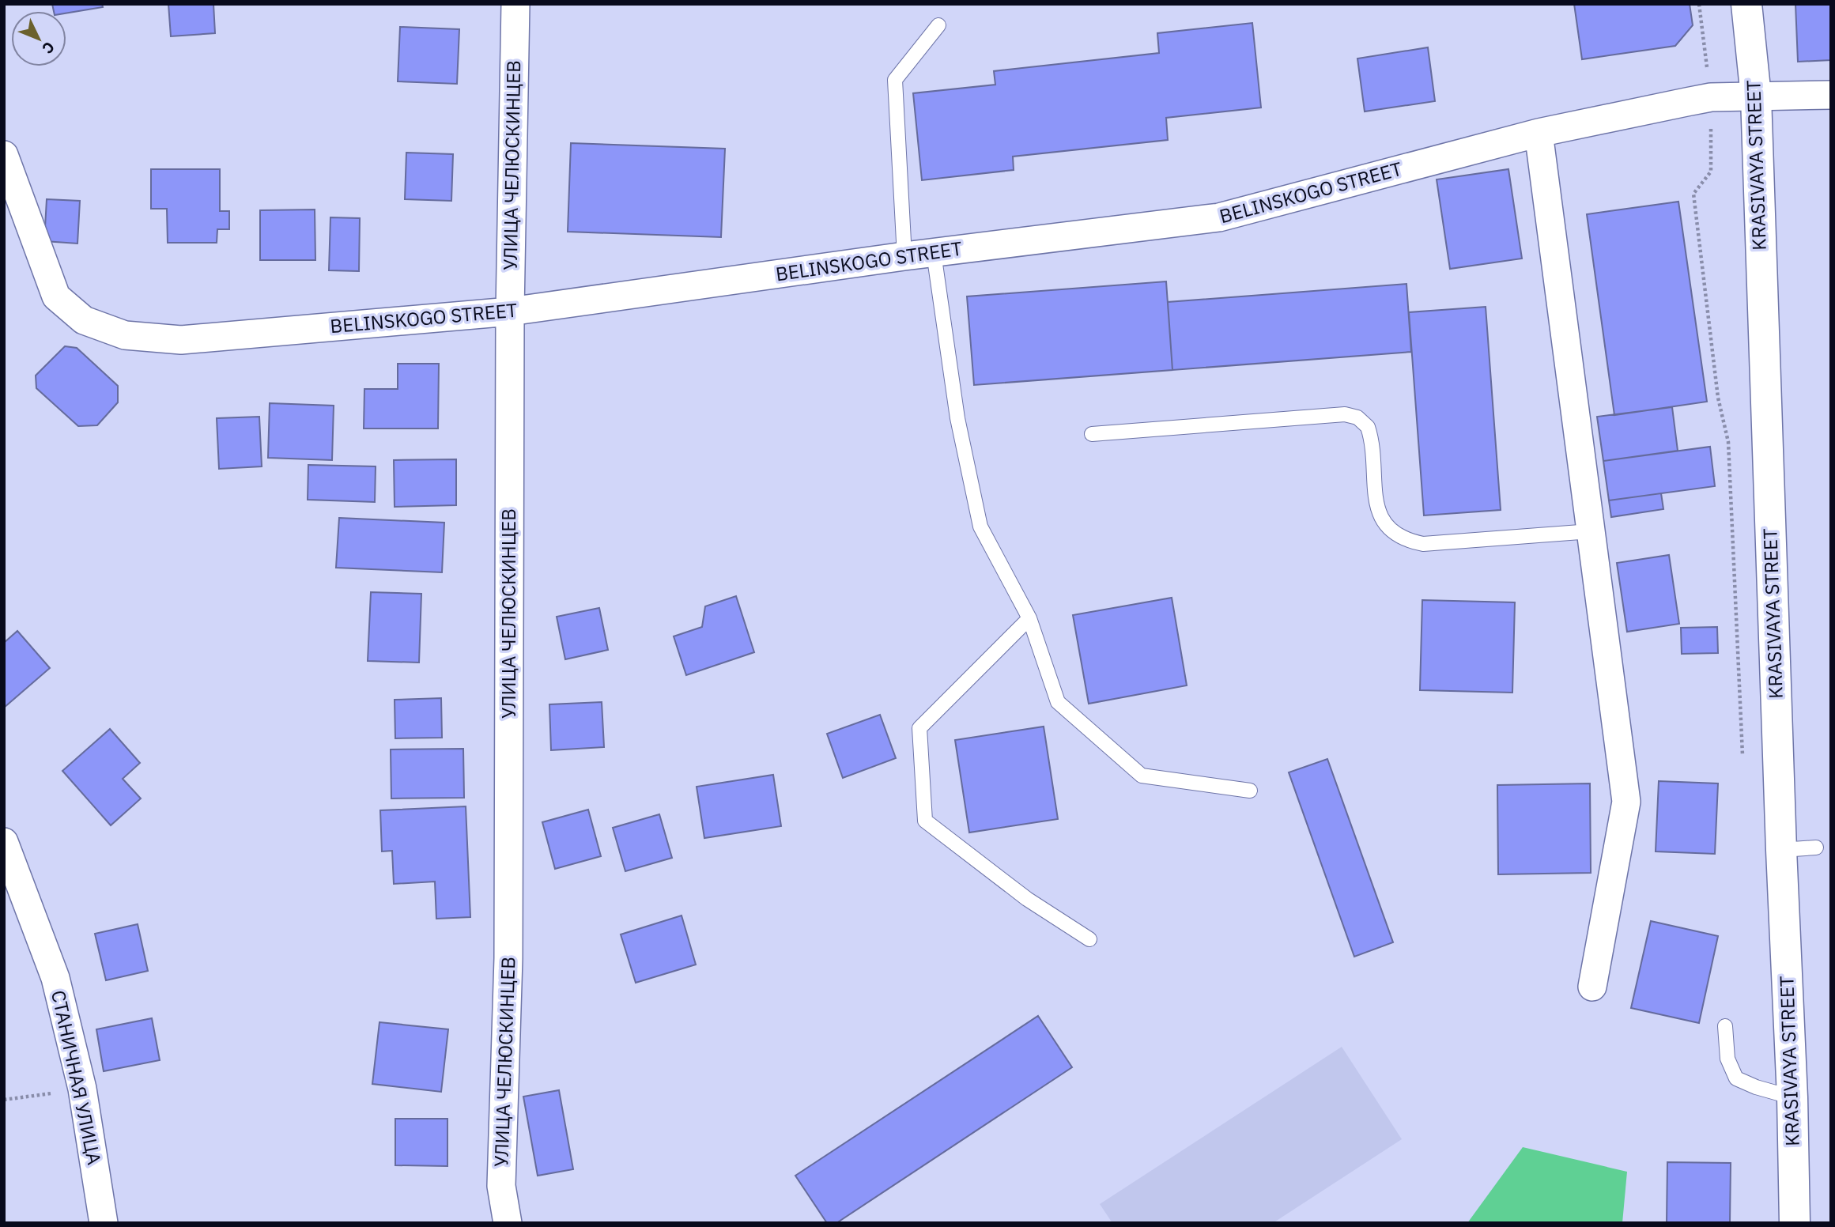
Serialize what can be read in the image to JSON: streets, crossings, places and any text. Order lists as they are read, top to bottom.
{
  "streets": {
    "main road": ["KRASIVAYA STREET"],
    "street": ["УЛИЦА ЧЕЛЮСКИНЦЕВ", "BELINSKOGO STREET", "СТАНИЧНАЯ УЛИЦА"]
  },
  "crossings": [
    ["УЛИЦА ЧЕЛЮСКИНЦЕВ", "BELINSKOGO STREET"],
    ["KRASIVAYA STREET", "BELINSKOGO STREET"]
  ],
  "north": "bottom right"
}
